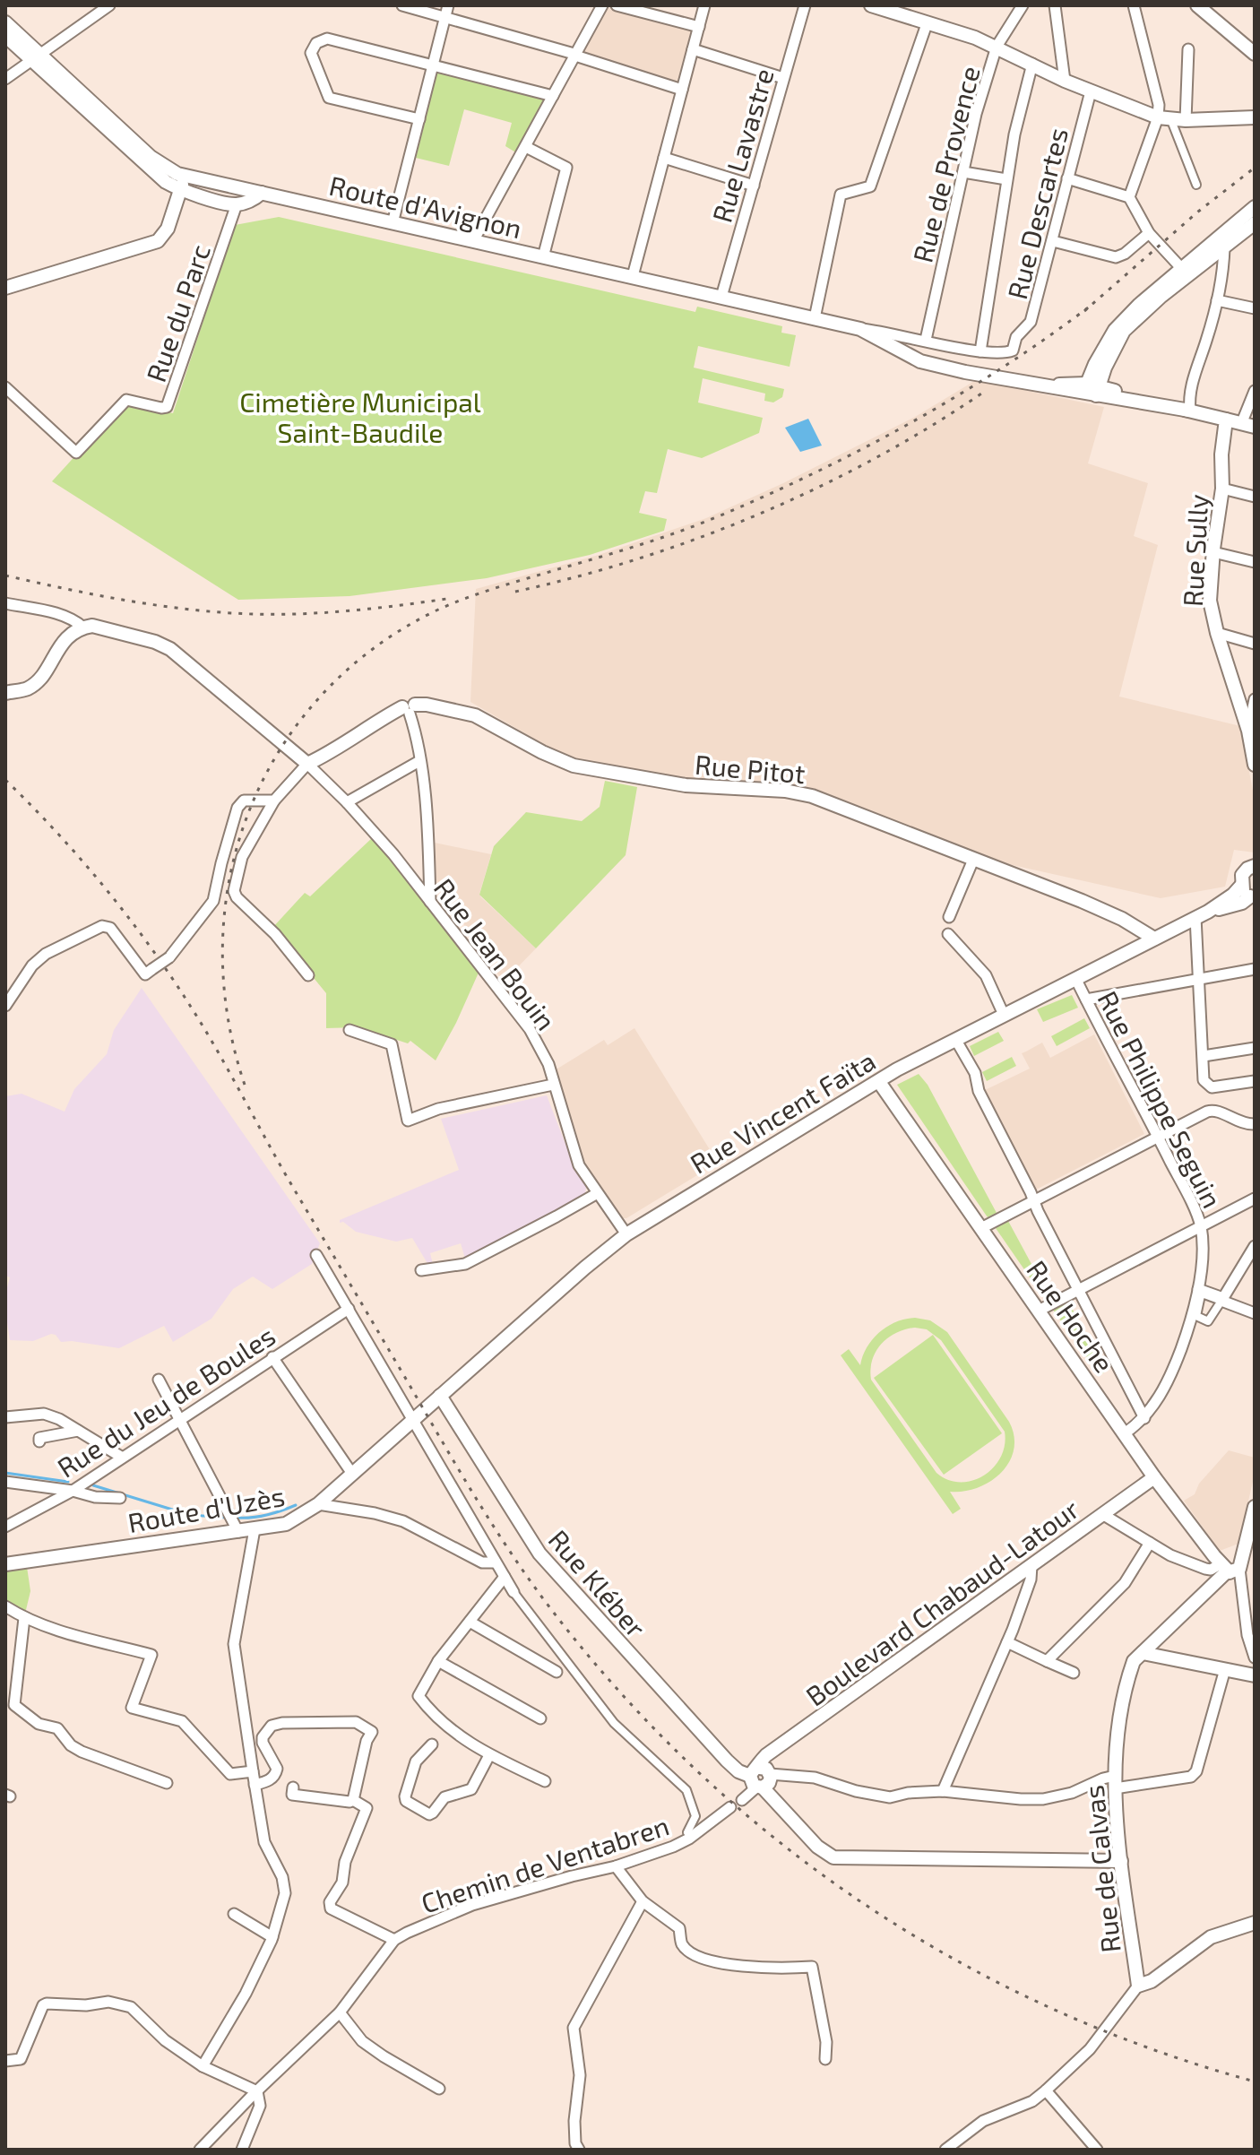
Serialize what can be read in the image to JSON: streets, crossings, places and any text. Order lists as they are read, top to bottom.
{
  "streets": {
    "main road": [
      "Route d'Avignon",
      "Rue Sully",
      "Rue Pitot",
      "Rue Vincent Faïta",
      "Rue Hoche",
      "Route d'Uzès",
      "Rue Kléber",
      "Boulevard Chabaud-Latour",
      "Rue de Calvas"
    ],
    "street": [
      "Rue Lavastre",
      "Rue de Provence",
      "Rue Descartes",
      "Rue du Parc",
      "Rue Jean Bouin",
      "Rue Philippe Seguin",
      "Rue du Jeu de Boules",
      "Chemin de Ventabren"
    ]
  },
  "crossings": [
    ["Rue Lavastre", "Route d'Avignon"],
    ["Rue de Provence", "Route d'Avignon"],
    ["Route d'Avignon", "Rue Descartes"],
    ["Route d'Avignon", "Rue Sully"],
    ["Rue Pitot", "Rue Vincent Faïta"],
    ["Rue Jean Bouin", "Rue Vincent Faïta"],
    ["Rue Philippe Seguin", "Rue Vincent Faïta"],
    ["Rue Philippe Seguin", "Rue Hoche"],
    ["Rue Vincent Faïta", "Rue Hoche"],
    ["Rue Vincent Faïta", "Route d'Uzès"],
    ["Rue Vincent Faïta", "Rue Kléber"],
    ["Rue Hoche", "Boulevard Chabaud-Latour"],
    ["Rue Hoche", "Rue de Calvas"],
    ["Rue Kléber", "Boulevard Chabaud-Latour"],
    ["Rue Kléber", "Rue de Calvas"]
  ],
  "parks": ["Cimetière Municipal Saint-Baudile"]
}
